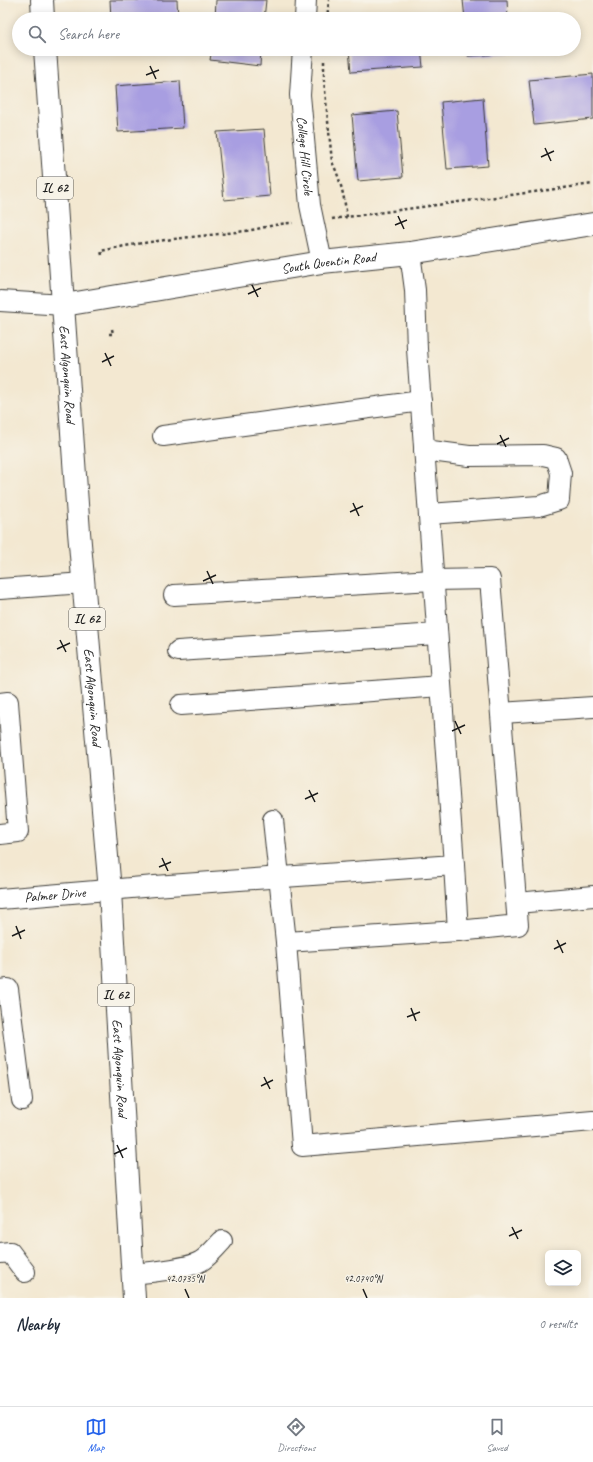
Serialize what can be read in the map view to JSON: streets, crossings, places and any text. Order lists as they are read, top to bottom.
{
  "streets": {
    "main road": ["IL 62", "South Quentin Road", "East Algonquin Road"],
    "street": ["College Hill Circle", "Palmer Drive"]
  },
  "crossings": [
    ["College Hill Circle", "South Quentin Road"],
    ["South Quentin Road", "East Algonquin Road"],
    ["East Algonquin Road", "Palmer Drive"]
  ],
  "page": {
    "search": "Search here",
    "heading": ["Nearby", "0 results"],
    "nav": ["Map", "Directions", "Saved"]
  },
  "coordinates": ["42.0735°N", "42.0740°N"]
}
